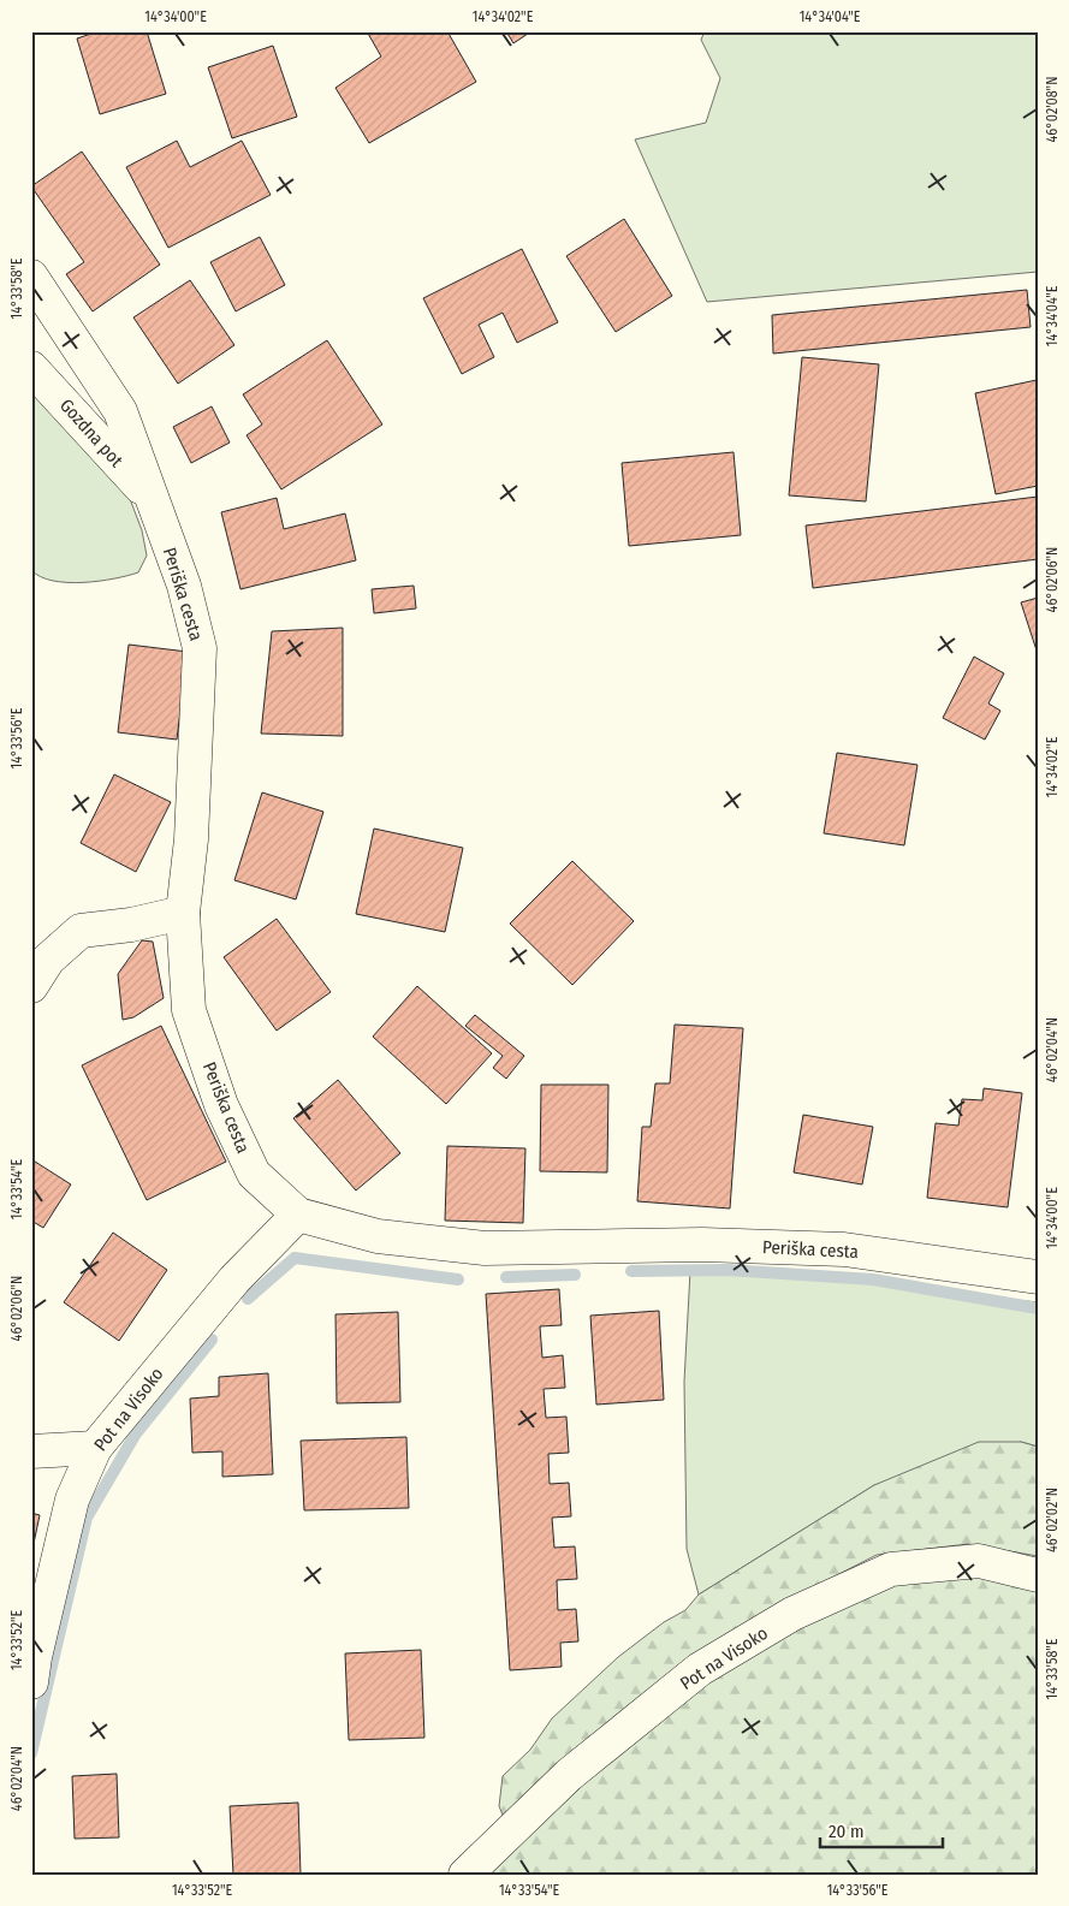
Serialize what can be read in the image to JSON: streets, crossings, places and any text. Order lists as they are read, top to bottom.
{
  "streets": {
    "street": ["Gozdna pot", "Periška cesta", "Pot na Visoko"]
  },
  "crossings": [
    ["Gozdna pot", "Periška cesta"],
    ["Periška cesta", "Pot na Visoko"]
  ],
  "scale_bar": "20 m",
  "coordinates": [
    "14°34'00\"E",
    "14°34'02\"E",
    "14°34'04\"E",
    "46°02'08\"N",
    "14°33'58\"E",
    "46°02'06\"N",
    "14°33'56\"E",
    "46°02'04\"N",
    "14°33'54\"E",
    "46°02'02\"N",
    "14°33'52\"E"
  ]
}
